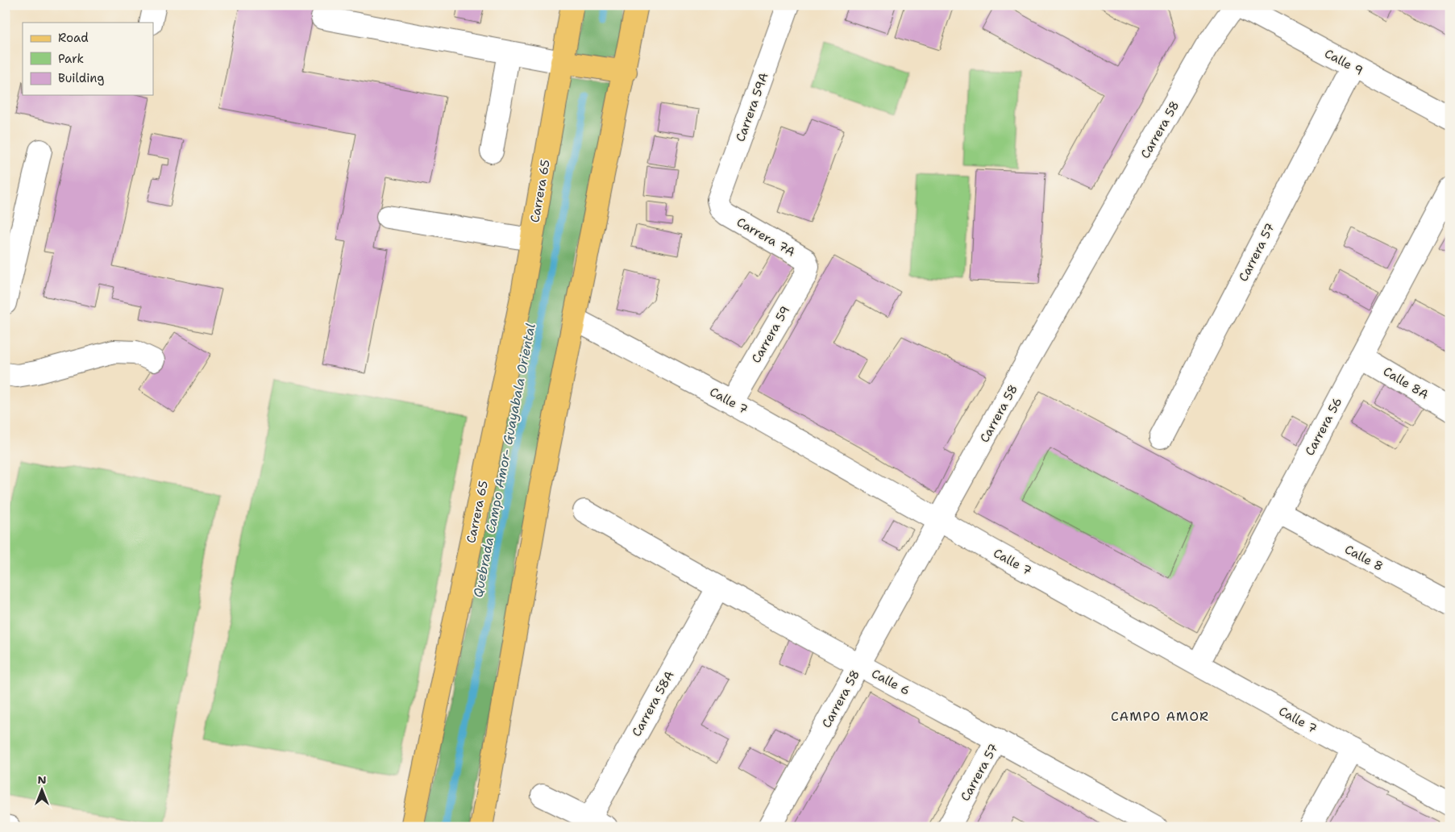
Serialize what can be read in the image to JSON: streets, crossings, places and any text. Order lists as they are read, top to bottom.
{
  "streets": {
    "main road": ["Carrera 65"],
    "street": [
      "Calle 9",
      "Carrera 59A",
      "Carrera 58",
      "Carrera 7A",
      "Carrera 57",
      "Carrera 59",
      "Calle 8A",
      "Calle 7",
      "Carrera 56",
      "Calle 8",
      "Calle 6",
      "Carrera 58A"
    ]
  },
  "crossings": [
    ["Calle 9", "Carrera 57"],
    ["Carrera 59A", "Carrera 7A"],
    ["Carrera 58", "Calle 7"],
    ["Carrera 58", "Calle 6"],
    ["Carrera 7A", "Carrera 59"],
    ["Carrera 57", "Calle 6"],
    ["Carrera 59", "Calle 7"],
    ["Calle 8A", "Carrera 56"],
    ["Calle 7", "Carrera 56"],
    ["Carrera 56", "Calle 8"],
    ["Calle 6", "Carrera 58A"]
  ],
  "districts": ["CAMPO AMOR"],
  "water": ["Quebrada Campo Amor- Guayabala Oriental"],
  "legend": ["Road", "Park", "Building"],
  "north": "top"
}
